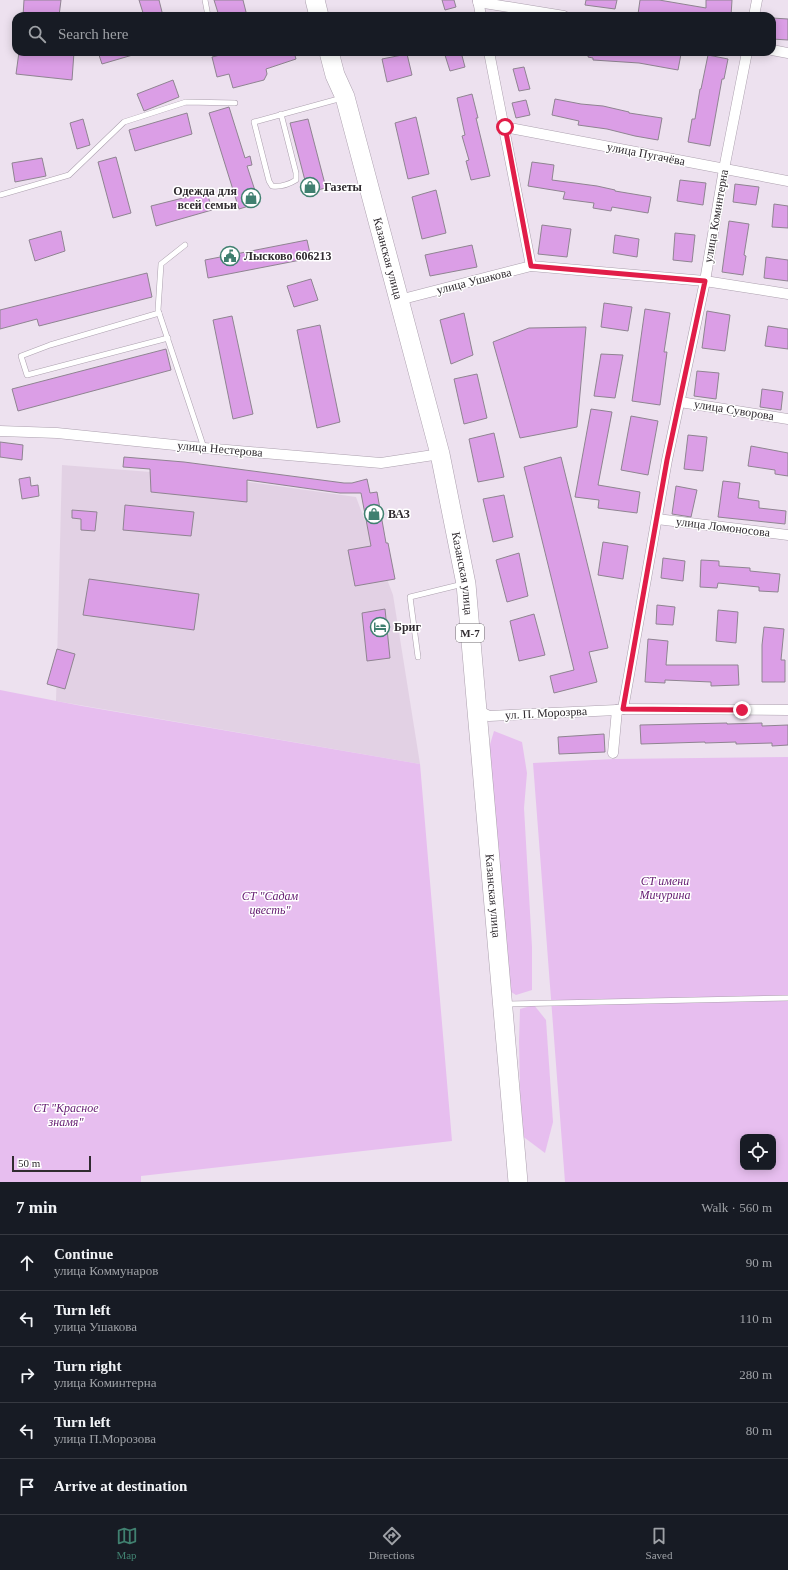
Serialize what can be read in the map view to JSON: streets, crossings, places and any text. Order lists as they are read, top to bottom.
{
  "streets": {
    "highway": ["Казанская улица", "М-7"],
    "street": [
      "улица Пугачёва",
      "улица Коминтерна",
      "улица Ушакова",
      "улица Суворова",
      "улица Нестерова",
      "улица Ломоносова",
      "ул. П. Морозрва"
    ]
  },
  "crossings": [
    ["улица Пугачёва", "улица Коминтерна"],
    ["улица Коминтерна", "улица Ушакова"],
    ["улица Коминтерна", "улица Суворова"],
    ["улица Коминтерна", "улица Ломоносова"],
    ["улица Коминтерна", "ул. П. Морозрва"],
    ["Казанская улица", "улица Ушакова"],
    ["Казанская улица", "улица Нестерова"],
    ["Казанская улица", "ул. П. Морозрва"]
  ],
  "parks": ["СТ имени Мичурина", "СТ \"Садам цвесть\"", "СТ \"Красное знамя\""],
  "places": {
    "shop": ["Газеты", "Одежда для всей семьи", "ВАЗ"],
    "public building": ["Лысково 606213"],
    "hotel": ["Бриг"]
  },
  "scale_bar": "50 m",
  "page": {
    "search": "Search here",
    "scale": "50 m",
    "heading": ["7 min", "Walk · 560 m"],
    "list": [
      ["Continue", "улица Коммунаров", "90 m"],
      ["Turn left", "улица Ушакова", "110 m"],
      ["Turn right", "улица Коминтерна", "280 m"],
      ["Turn left", "улица П.Морозова", "80 m"],
      "Arrive at destination"
    ],
    "nav": ["Map", "Directions", "Saved"]
  }
}
